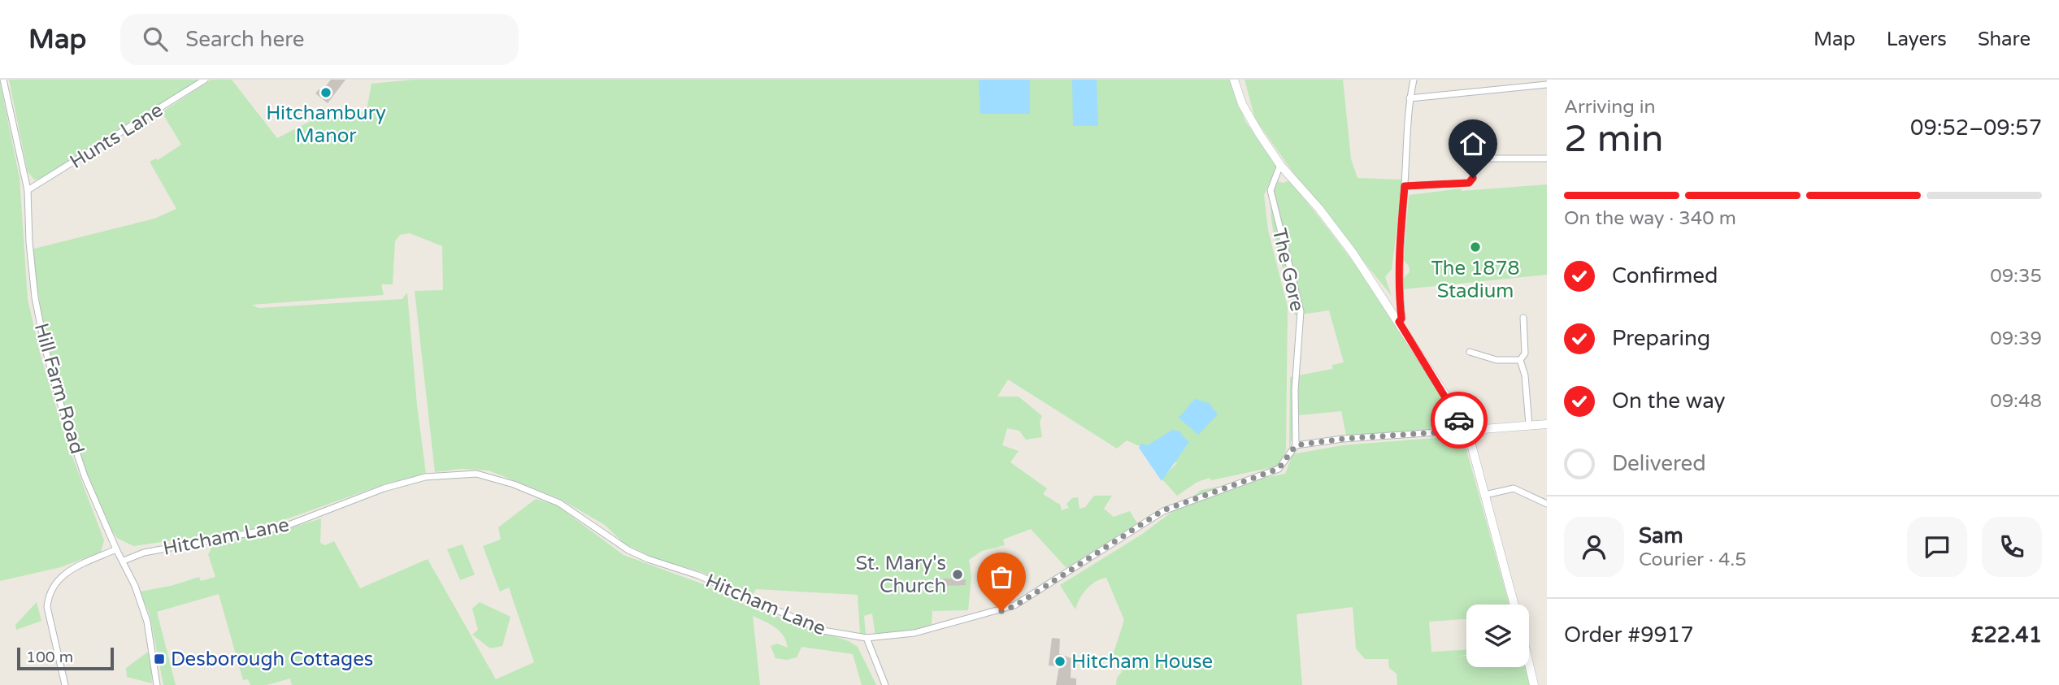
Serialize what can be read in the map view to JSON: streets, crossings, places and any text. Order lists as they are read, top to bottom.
{
  "streets": {
    "street": [
      "Hunts Lane",
      "The Gore",
      "Hill Farm Road",
      "Hitcham Lane"
    ]
  },
  "crossings": [
    ["Hunts Lane", "Hill Farm Road"],
    ["The Gore", "Hitcham Lane"],
    ["Hill Farm Road", "Hitcham Lane"]
  ],
  "places": {
    "other": [
      "Hitchambury Manor",
      "The 1878 Stadium",
      "St. Mary's Church",
      "Hitcham House"
    ],
    "transit": ["Desborough Cottages"]
  },
  "scale_bar": "100 m",
  "page": {
    "header": "Map",
    "search": "Search here",
    "nav": ["Map", "Layers", "Share"],
    "heading": ["2 min", "Arriving in", "09:52–09:57"],
    "panel": [
      "Sam",
      "Courier · 4.5",
      "Order #9917",
      "£22.41"
    ],
    "bar": "On the way · 340 m",
    "list": [
      ["Confirmed", "09:35"],
      ["Preparing", "09:39"],
      ["On the way", "09:48"],
      "Delivered"
    ],
    "scale": "100 m"
  }
}
